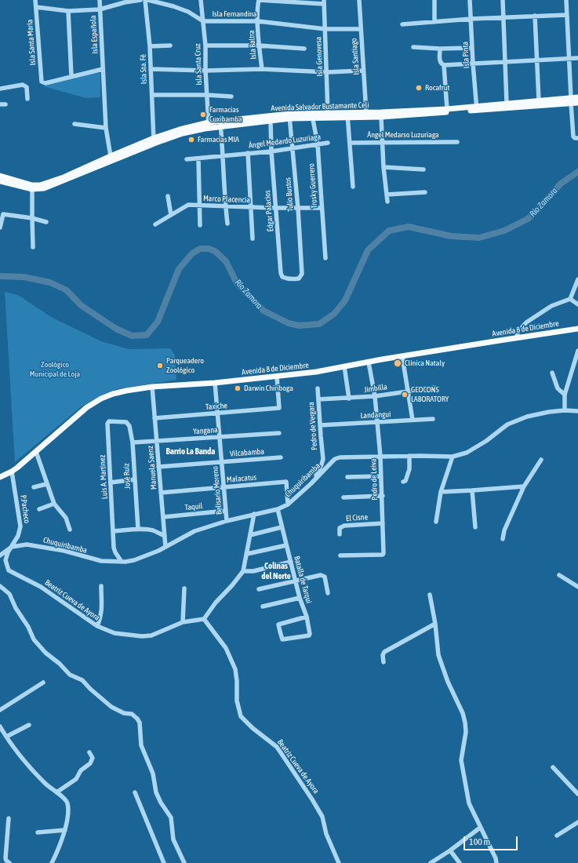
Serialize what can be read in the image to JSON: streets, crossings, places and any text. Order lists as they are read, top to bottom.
{
  "streets": {
    "main road": ["Avenida Salvador Bustamante Celi", "Avenida 8 de Diciembre"],
    "street": [
      "Isla Fernandina",
      "Isla Española",
      "Isla Santa María",
      "Isla Baltra",
      "Isla Pinta",
      "Isla Genovesa",
      "Isla Santiago",
      "Isla Santa Cruz",
      "Isla Sta. Fé",
      "Ángel Medarso Luzuriaga",
      "Ángel Medardo Luzuriaga",
      "Trosky Guerrero",
      "Tulio Bustos",
      "Marco Placencia",
      "Édgar Palacios",
      "Jimbilla",
      "Taxiche",
      "Landangui",
      "Pedro de Vergara",
      "Yangana",
      "Vilcabamba",
      "Manuela Saenz",
      "José Ruiz",
      "Luis A. Martinez",
      "Malacatus",
      "Pedro de Leiva",
      "Chuquiribamba",
      "Belisario Moreno",
      "Taquil",
      "P.Pacheco",
      "El Cisne",
      "Batalla de Tarqui",
      "Beatriz Cueva de Ayora"
    ]
  },
  "crossings": [
    ["Isla Fernandina", "Isla Baltra"],
    ["Isla Fernandina", "Isla Genovesa"],
    ["Isla Fernandina", "Isla Santiago"],
    ["Isla Fernandina", "Isla Santa Cruz"],
    ["Isla Española", "Avenida Salvador Bustamante Celi"],
    ["Isla Pinta", "Avenida Salvador Bustamante Celi"],
    ["Isla Genovesa", "Avenida Salvador Bustamante Celi"],
    ["Isla Santiago", "Avenida Salvador Bustamante Celi"],
    ["Isla Santa Cruz", "Avenida Salvador Bustamante Celi"],
    ["Isla Sta. Fé", "Avenida Salvador Bustamante Celi"],
    ["Avenida Salvador Bustamante Celi", "Trosky Guerrero"],
    ["Avenida Salvador Bustamante Celi", "Tulio Bustos"],
    ["Avenida Salvador Bustamante Celi", "Édgar Palacios"],
    ["Ángel Medardo Luzuriaga", "Trosky Guerrero"],
    ["Ángel Medardo Luzuriaga", "Tulio Bustos"],
    ["Ángel Medardo Luzuriaga", "Édgar Palacios"],
    ["Trosky Guerrero", "Marco Placencia"],
    ["Tulio Bustos", "Marco Placencia"],
    ["Tulio Bustos", "Édgar Palacios"],
    ["Marco Placencia", "Édgar Palacios"],
    ["Avenida 8 de Diciembre", "Taxiche"],
    ["Avenida 8 de Diciembre", "Manuela Saenz"],
    ["Avenida 8 de Diciembre", "Pedro de Leiva"],
    ["Avenida 8 de Diciembre", "Belisario Moreno"],
    ["Avenida 8 de Diciembre", "P.Pacheco"],
    ["Jimbilla", "Pedro de Vergara"],
    ["Jimbilla", "Pedro de Leiva"],
    ["Taxiche", "Manuela Saenz"],
    ["Taxiche", "Belisario Moreno"],
    ["Landangui", "Pedro de Vergara"],
    ["Landangui", "Pedro de Leiva"],
    ["Pedro de Vergara", "Chuquiribamba"],
    ["Yangana", "Manuela Saenz"],
    ["Yangana", "José Ruiz"],
    ["Yangana", "Belisario Moreno"],
    ["Vilcabamba", "Manuela Saenz"],
    ["Vilcabamba", "Belisario Moreno"],
    ["Manuela Saenz", "Malacatus"],
    ["Manuela Saenz", "Chuquiribamba"],
    ["Manuela Saenz", "Taquil"],
    ["José Ruiz", "Luis A. Martinez"],
    ["Luis A. Martinez", "Chuquiribamba"],
    ["Malacatus", "Chuquiribamba"],
    ["Malacatus", "Belisario Moreno"],
    ["Pedro de Leiva", "Chuquiribamba"],
    ["Pedro de Leiva", "El Cisne"],
    ["Chuquiribamba", "Belisario Moreno"],
    ["Chuquiribamba", "P.Pacheco"],
    ["Chuquiribamba", "Batalla de Tarqui"],
    ["Chuquiribamba", "Beatriz Cueva de Ayora"],
    ["Belisario Moreno", "Taquil"],
    ["P.Pacheco", "Beatriz Cueva de Ayora"]
  ],
  "districts": ["Barrio La Banda", "Colinas del Norte"],
  "water": ["Río Zamora"],
  "parks": ["Zoológico Municipal de Loja"],
  "places": [
    "Rocafrut",
    "Farmacias Cuxibamba",
    "Farmacias MIA",
    "Clínica Nataly",
    "Parqueadero Zoológico",
    "Darwin Chiriboga",
    "GEOCONS LABORATORY"
  ],
  "scale_bar": "100 m"
}
